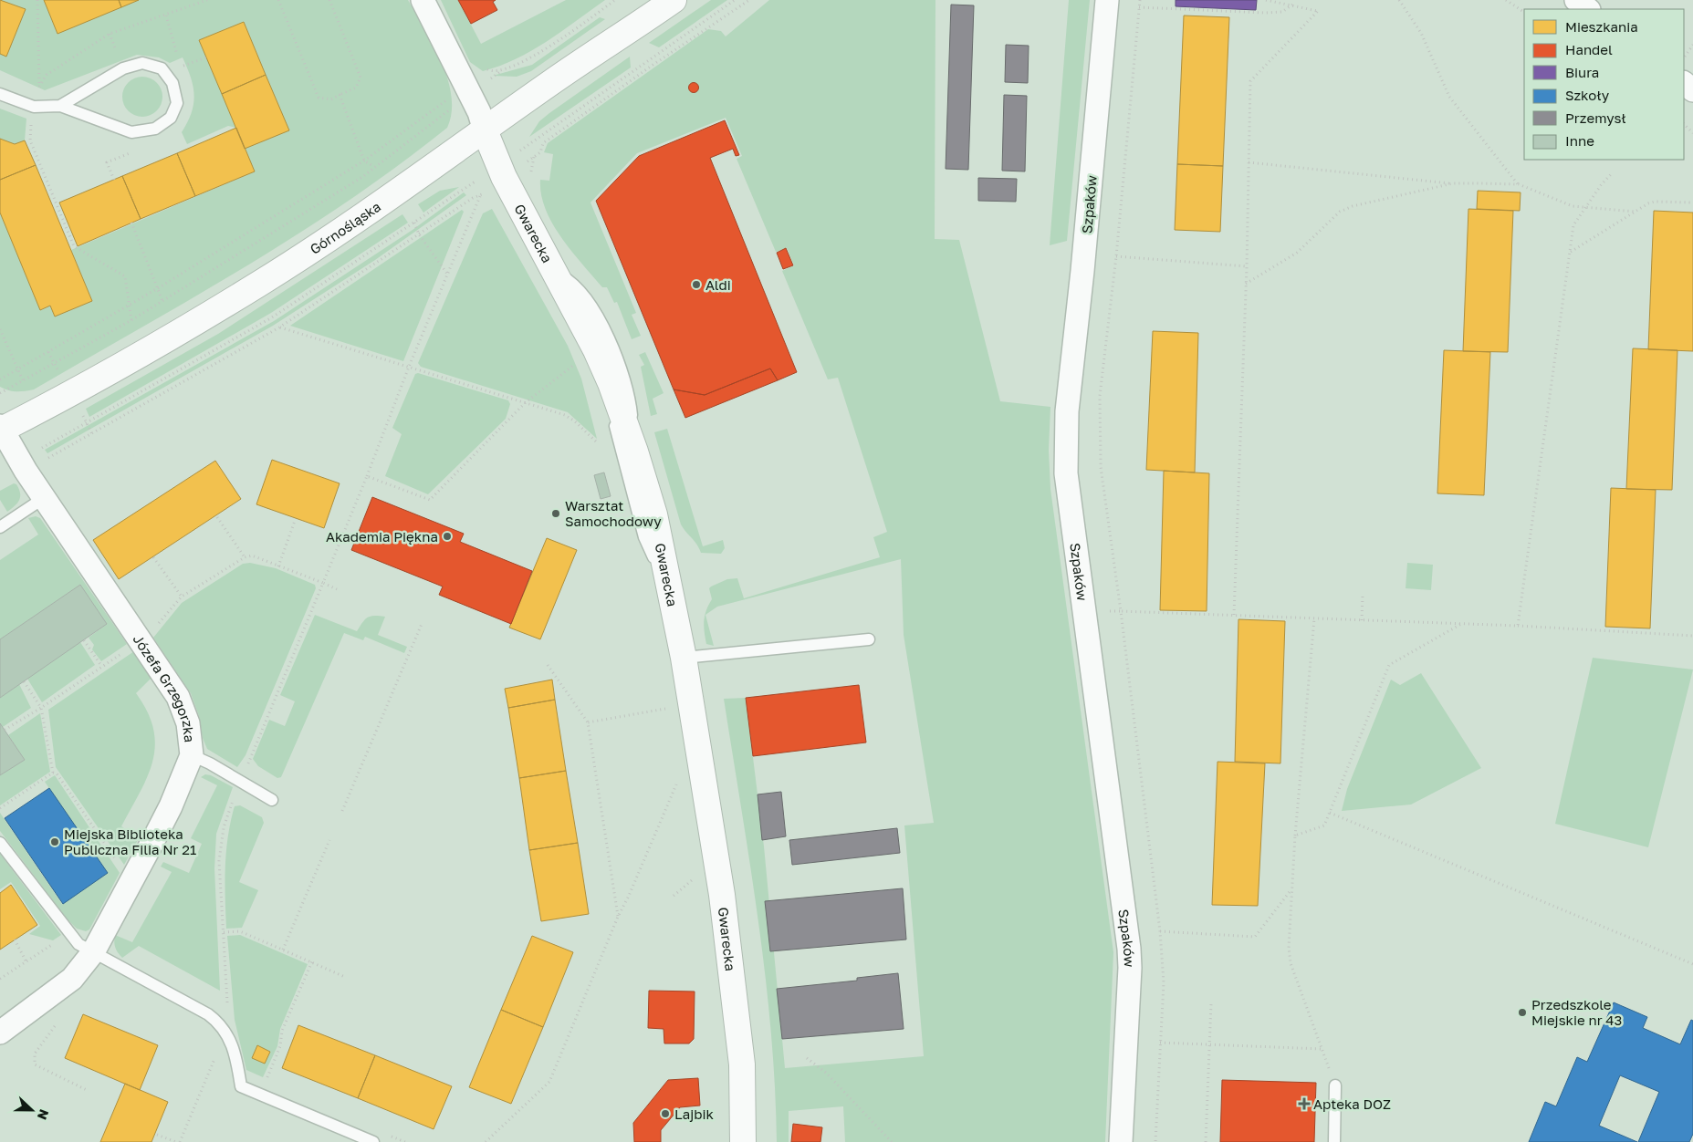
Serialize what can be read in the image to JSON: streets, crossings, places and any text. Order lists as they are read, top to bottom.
{
  "streets": {
    "street": [
      "Szpaków",
      "Górnośląska",
      "Gwarecka",
      "Józefa Grzegorzka"
    ]
  },
  "crossings": [
    ["Górnośląska", "Gwarecka"],
    ["Górnośląska", "Józefa Grzegorzka"]
  ],
  "places": {
    "other": [
      "Aldi",
      "Warsztat Samochodowy",
      "Akademia Piękna",
      "Miejska Biblioteka Publiczna Filia Nr 21",
      "Przedszkole Miejskie nr 43",
      "Lajbik"
    ],
    "health": ["Apteka DOZ"]
  },
  "legend": [
    "Mieszkania",
    "Handel",
    "Biura",
    "Szkoły",
    "Przemysł",
    "Inne"
  ],
  "north": "right"
}
